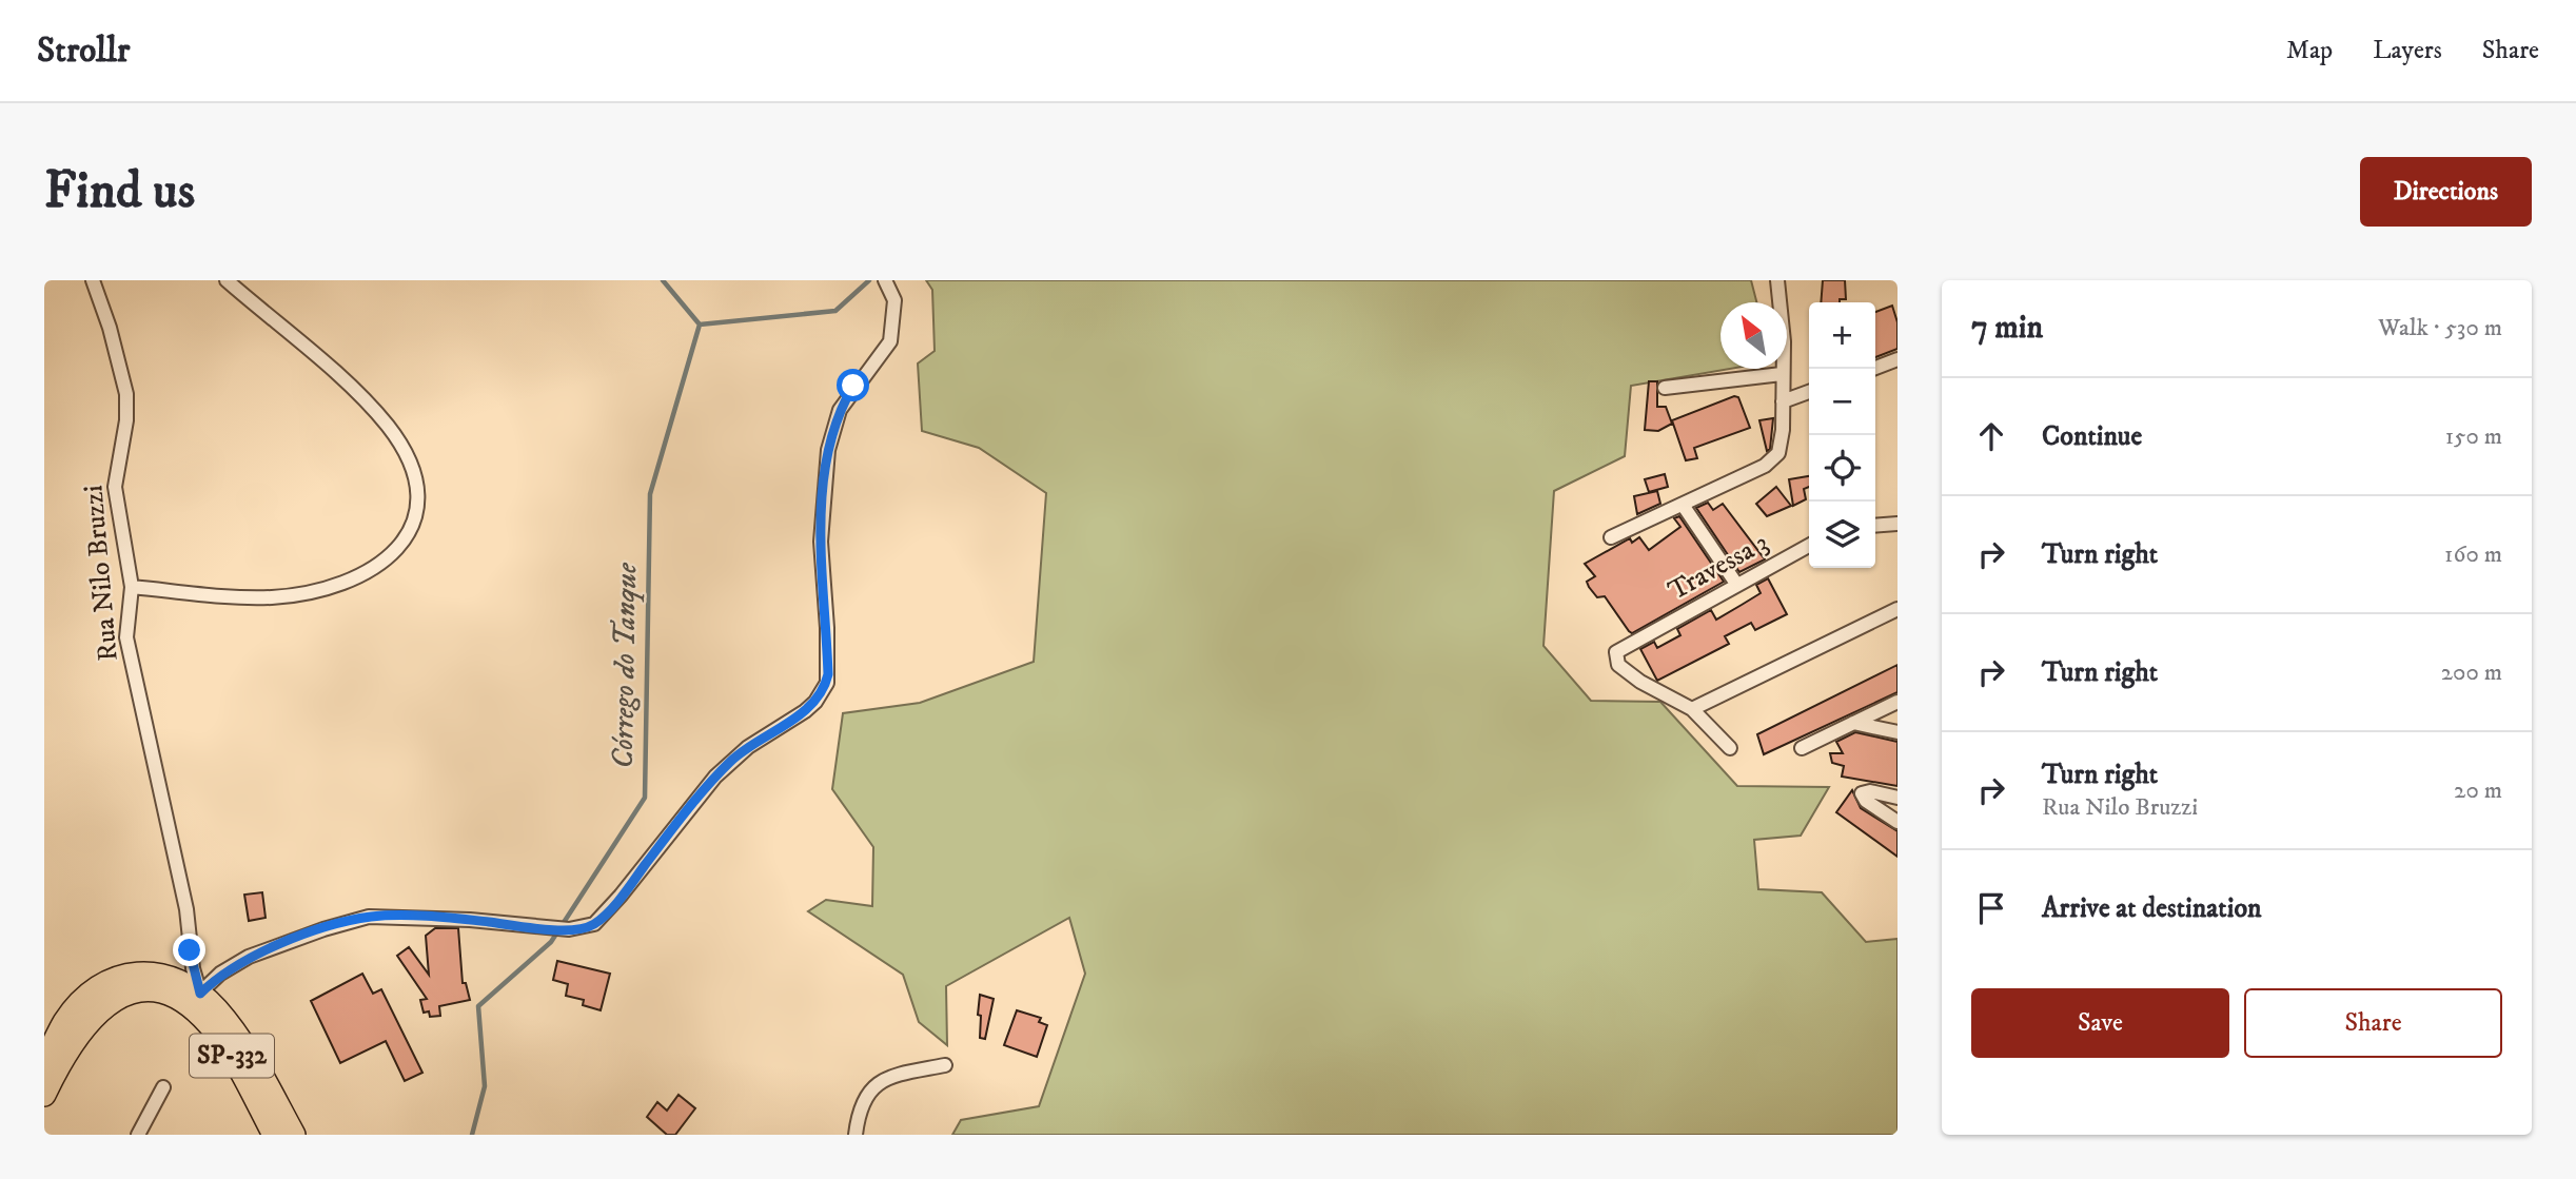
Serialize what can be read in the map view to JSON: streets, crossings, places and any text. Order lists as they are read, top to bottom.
{
  "streets": {
    "main road": ["SP-332"],
    "street": ["Travessa 3", "Rua Nilo Bruzzi"]
  },
  "crossings": [
    ["Rua Nilo Bruzzi", "SP-332"]
  ],
  "water": ["Córrego do Tanque"],
  "north": "top left",
  "page": {
    "header": "Strollr",
    "nav": ["Map", "Layers", "Share"],
    "buttons": [
      "Directions",
      ["Save", "Share"]
    ],
    "title": "Find us",
    "heading": ["7 min", "Walk · 530 m"],
    "map_buttons": ["+", "−"],
    "list": [
      ["Continue", "150 m"],
      ["Turn right", "160 m"],
      ["Turn right", "200 m"],
      ["Turn right", "Rua Nilo Bruzzi", "20 m"],
      "Arrive at destination"
    ]
  }
}
